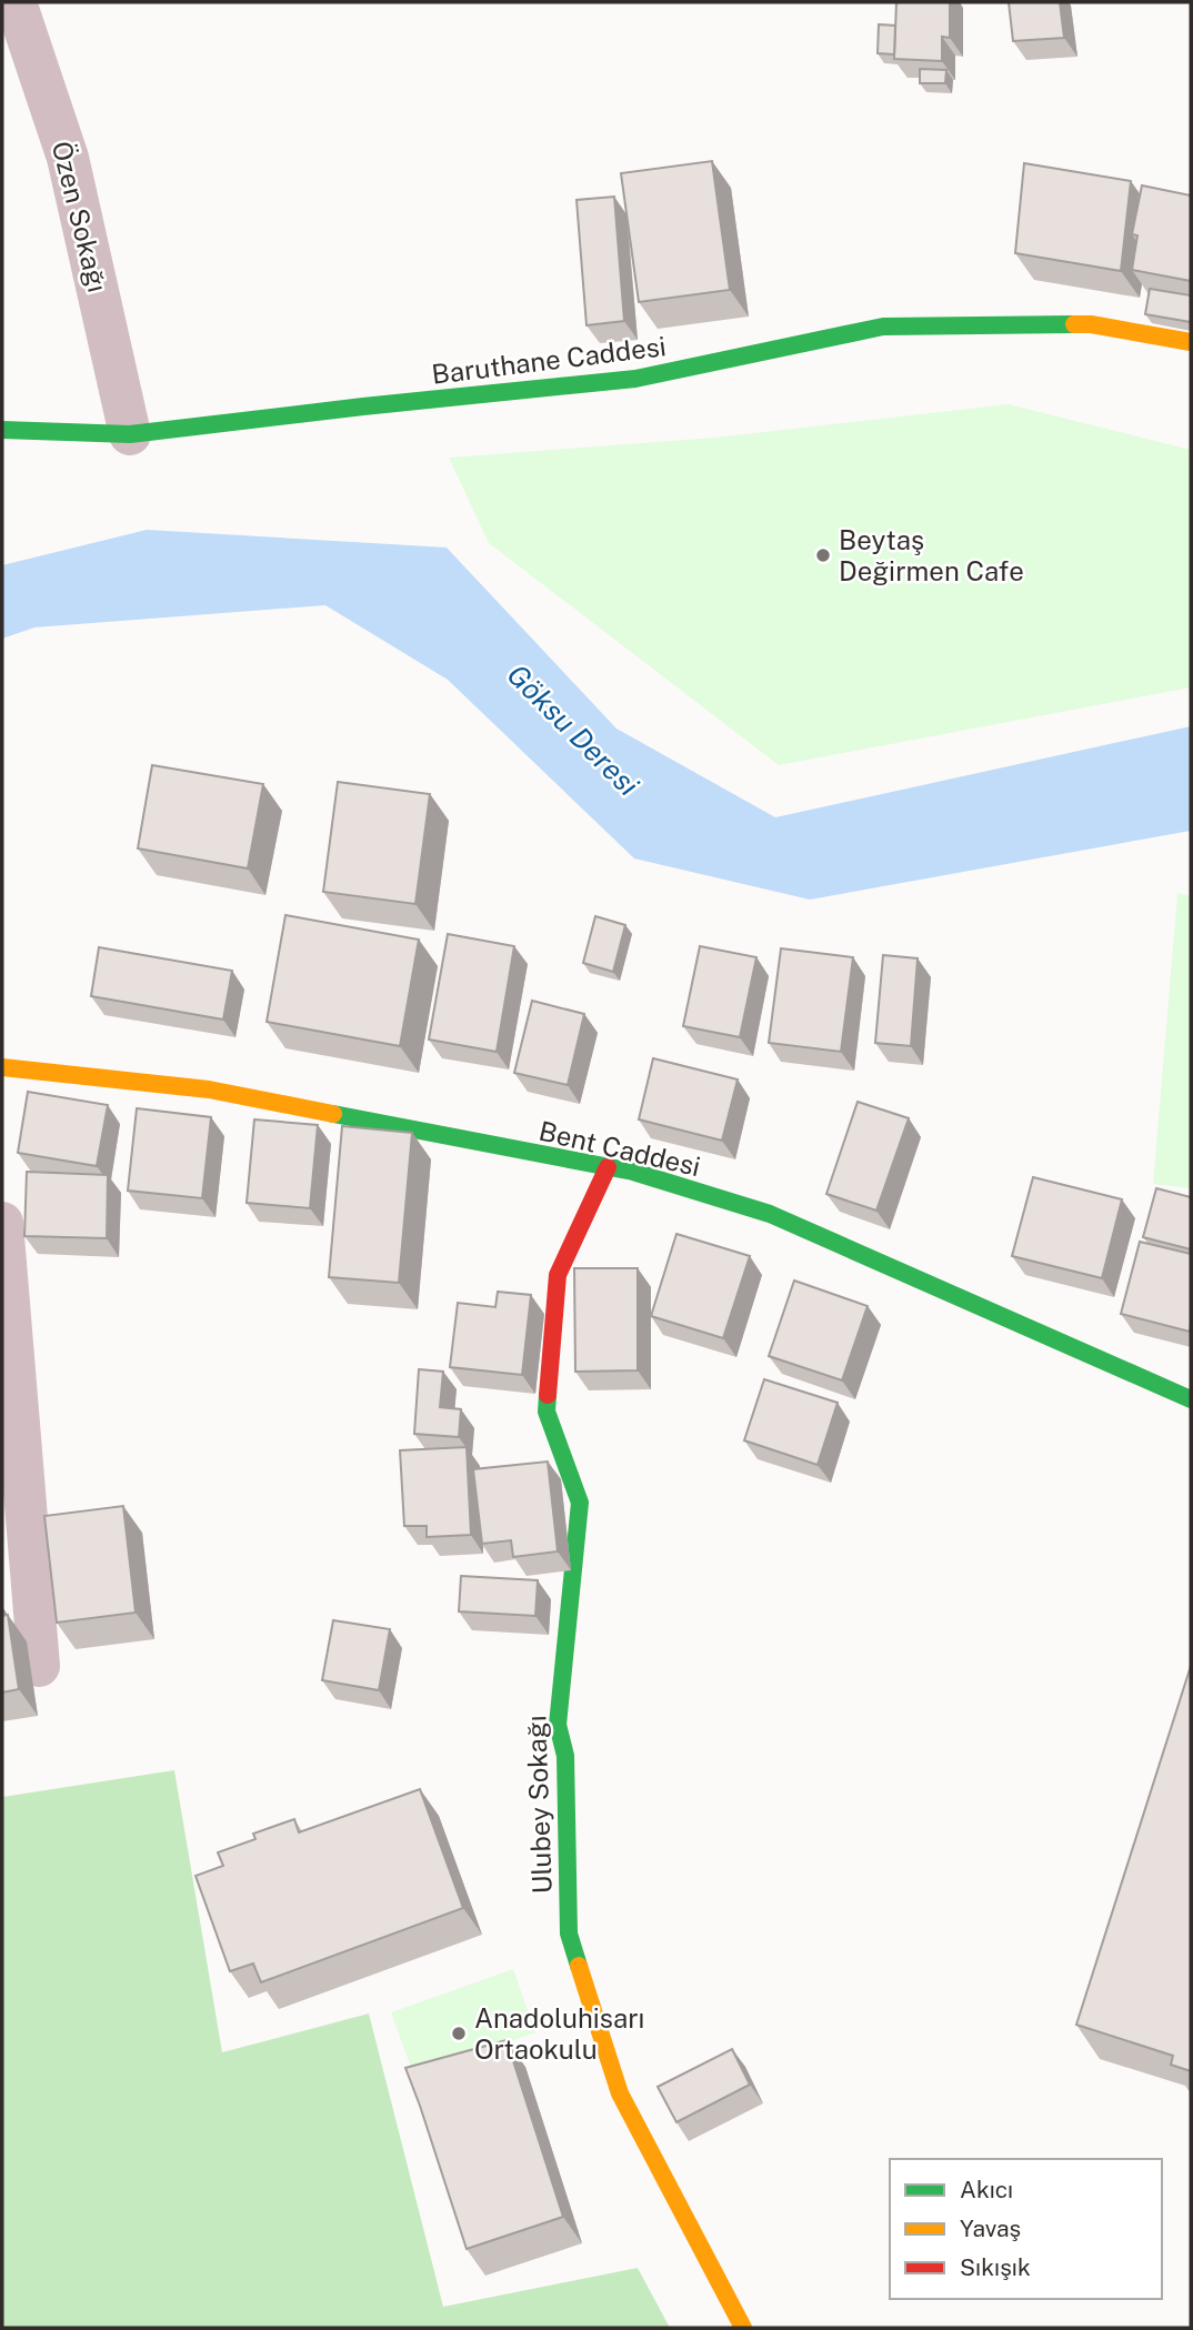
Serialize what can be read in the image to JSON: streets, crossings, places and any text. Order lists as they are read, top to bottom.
{
  "streets": {
    "street": [
      "Özen Sokağı",
      "Baruthane Caddesi",
      "Bent Caddesi",
      "Ulubey Sokağı"
    ]
  },
  "crossings": [
    ["Özen Sokağı", "Baruthane Caddesi"],
    ["Bent Caddesi", "Ulubey Sokağı"]
  ],
  "water": ["Göksu Deresi"],
  "places": ["Beytaş Değirmen Cafe", "Anadoluhisarı Ortaokulu"],
  "legend": ["Akıcı", "Yavaş", "Sıkışık"]
}
